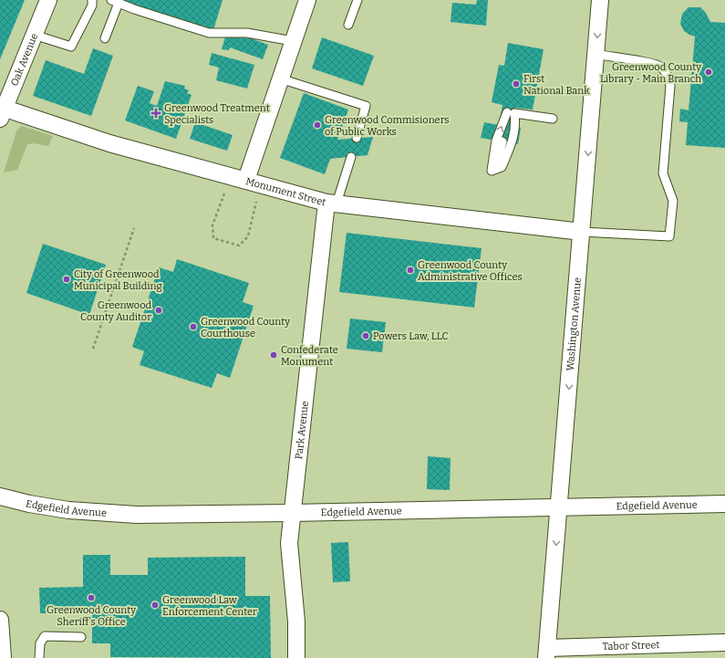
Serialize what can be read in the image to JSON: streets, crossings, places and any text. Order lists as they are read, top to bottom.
{
  "streets": {
    "street": [
      "Oak Avenue",
      "Monument Street",
      "Washington Avenue",
      "Park Avenue",
      "Edgefield Avenue",
      "Tabor Street"
    ]
  },
  "crossings": [
    ["Oak Avenue", "Monument Street"],
    ["Monument Street", "Washington Avenue"],
    ["Monument Street", "Park Avenue"],
    ["Washington Avenue", "Edgefield Avenue"],
    ["Washington Avenue", "Tabor Street"],
    ["Park Avenue", "Edgefield Avenue"]
  ],
  "one_way": ["Washington Avenue"],
  "places": {
    "other": [
      "Greenwood County Library - Main Branch",
      "First National Bank",
      "Greenwood Commisioners of Public Works",
      "Greenwood County Administrative Offices",
      "City of Greenwood Municipal Building",
      "Greenwood County Auditor",
      "Greenwood County Courthouse",
      "Powers Law, LLC",
      "Confederate Monument",
      "Greenwood County Sheriff's Office",
      "Greenwood Law Enforcement Center"
    ],
    "health": ["Greenwood Treatment Specialists"]
  }
}
